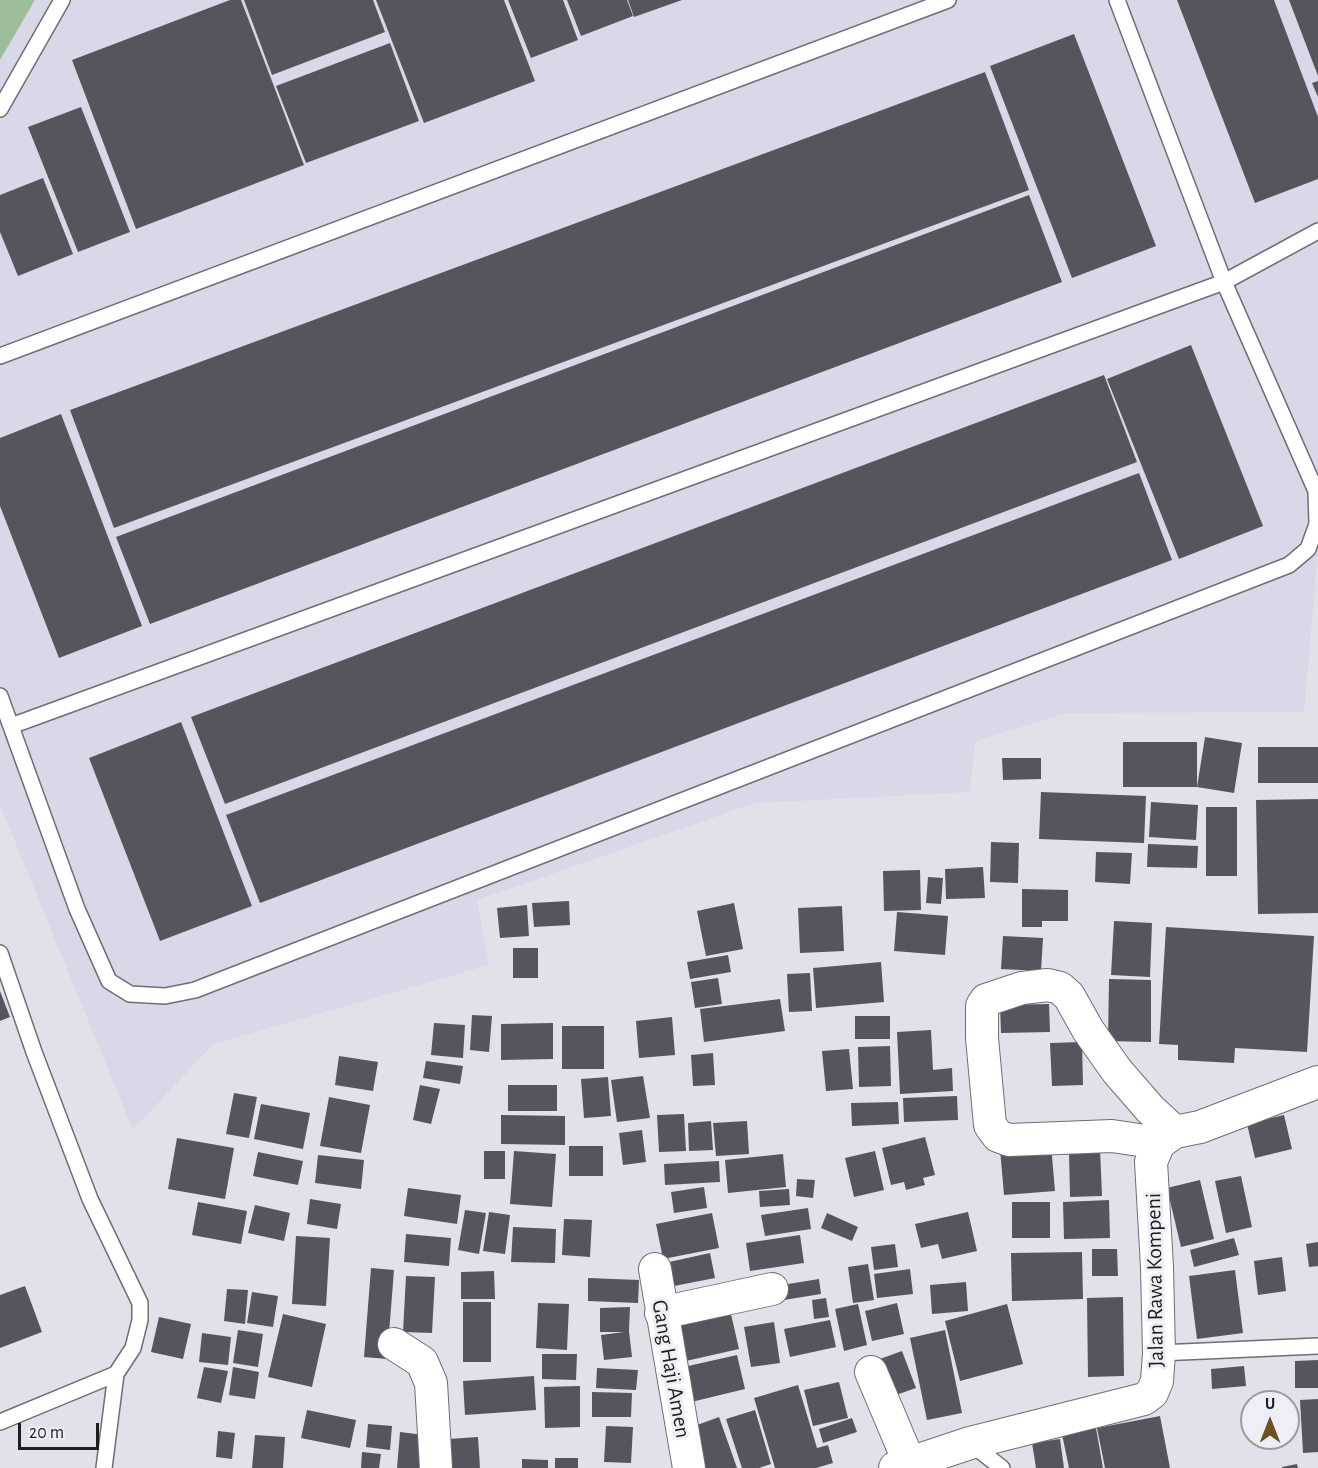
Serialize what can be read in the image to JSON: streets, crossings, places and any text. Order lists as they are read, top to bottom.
{
  "streets": {
    "street": ["Jalan Rawa Kompeni", "Gang Haji Amen"]
  },
  "scale_bar": "20 m",
  "north": "top"
}
